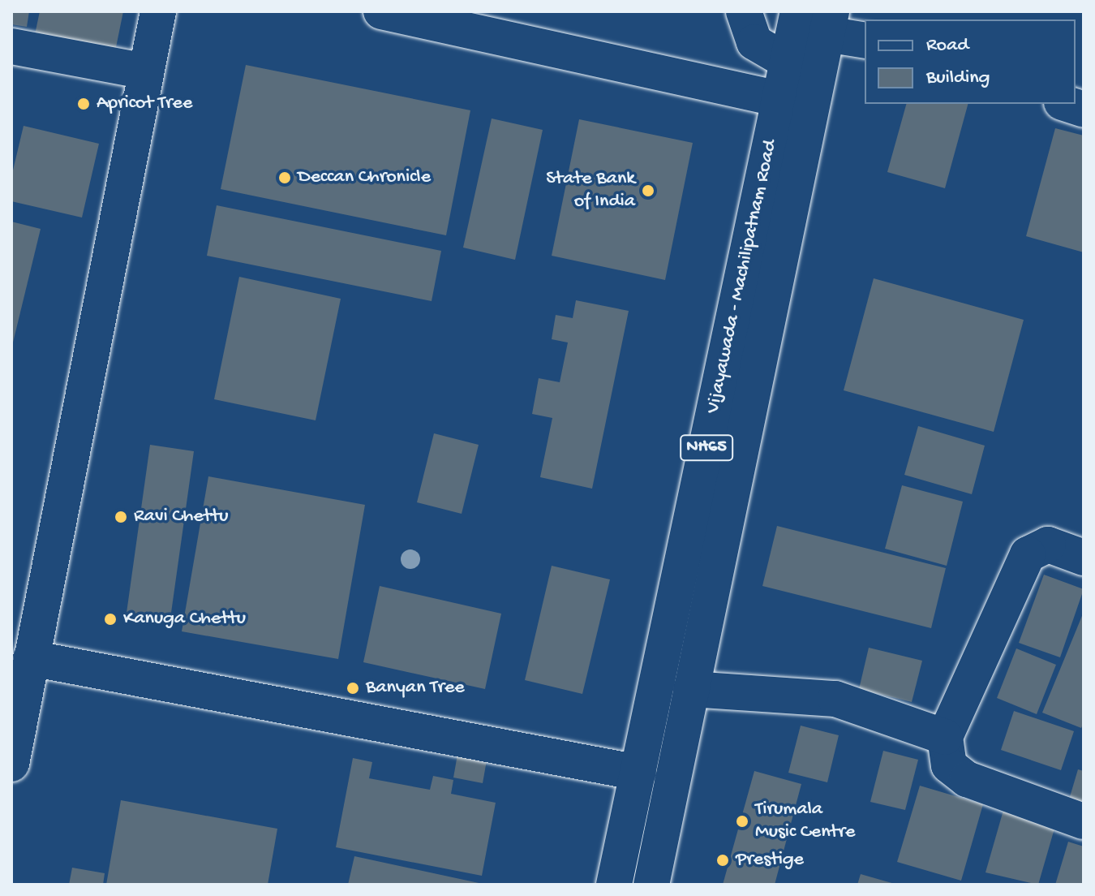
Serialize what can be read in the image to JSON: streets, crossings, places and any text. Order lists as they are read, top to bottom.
{
  "streets": {
    "main road": ["Vijayawada - Machilipatnam Road", "NH65"]
  },
  "places": [
    "Apricot Tree",
    "Deccan Chronicle",
    "State Bank of India",
    "Ravi Chettu",
    "Kanuga Chettu",
    "Banyan Tree",
    "Tirumala Music Centre",
    "Prestige"
  ],
  "legend": ["Road", "Building"]
}
